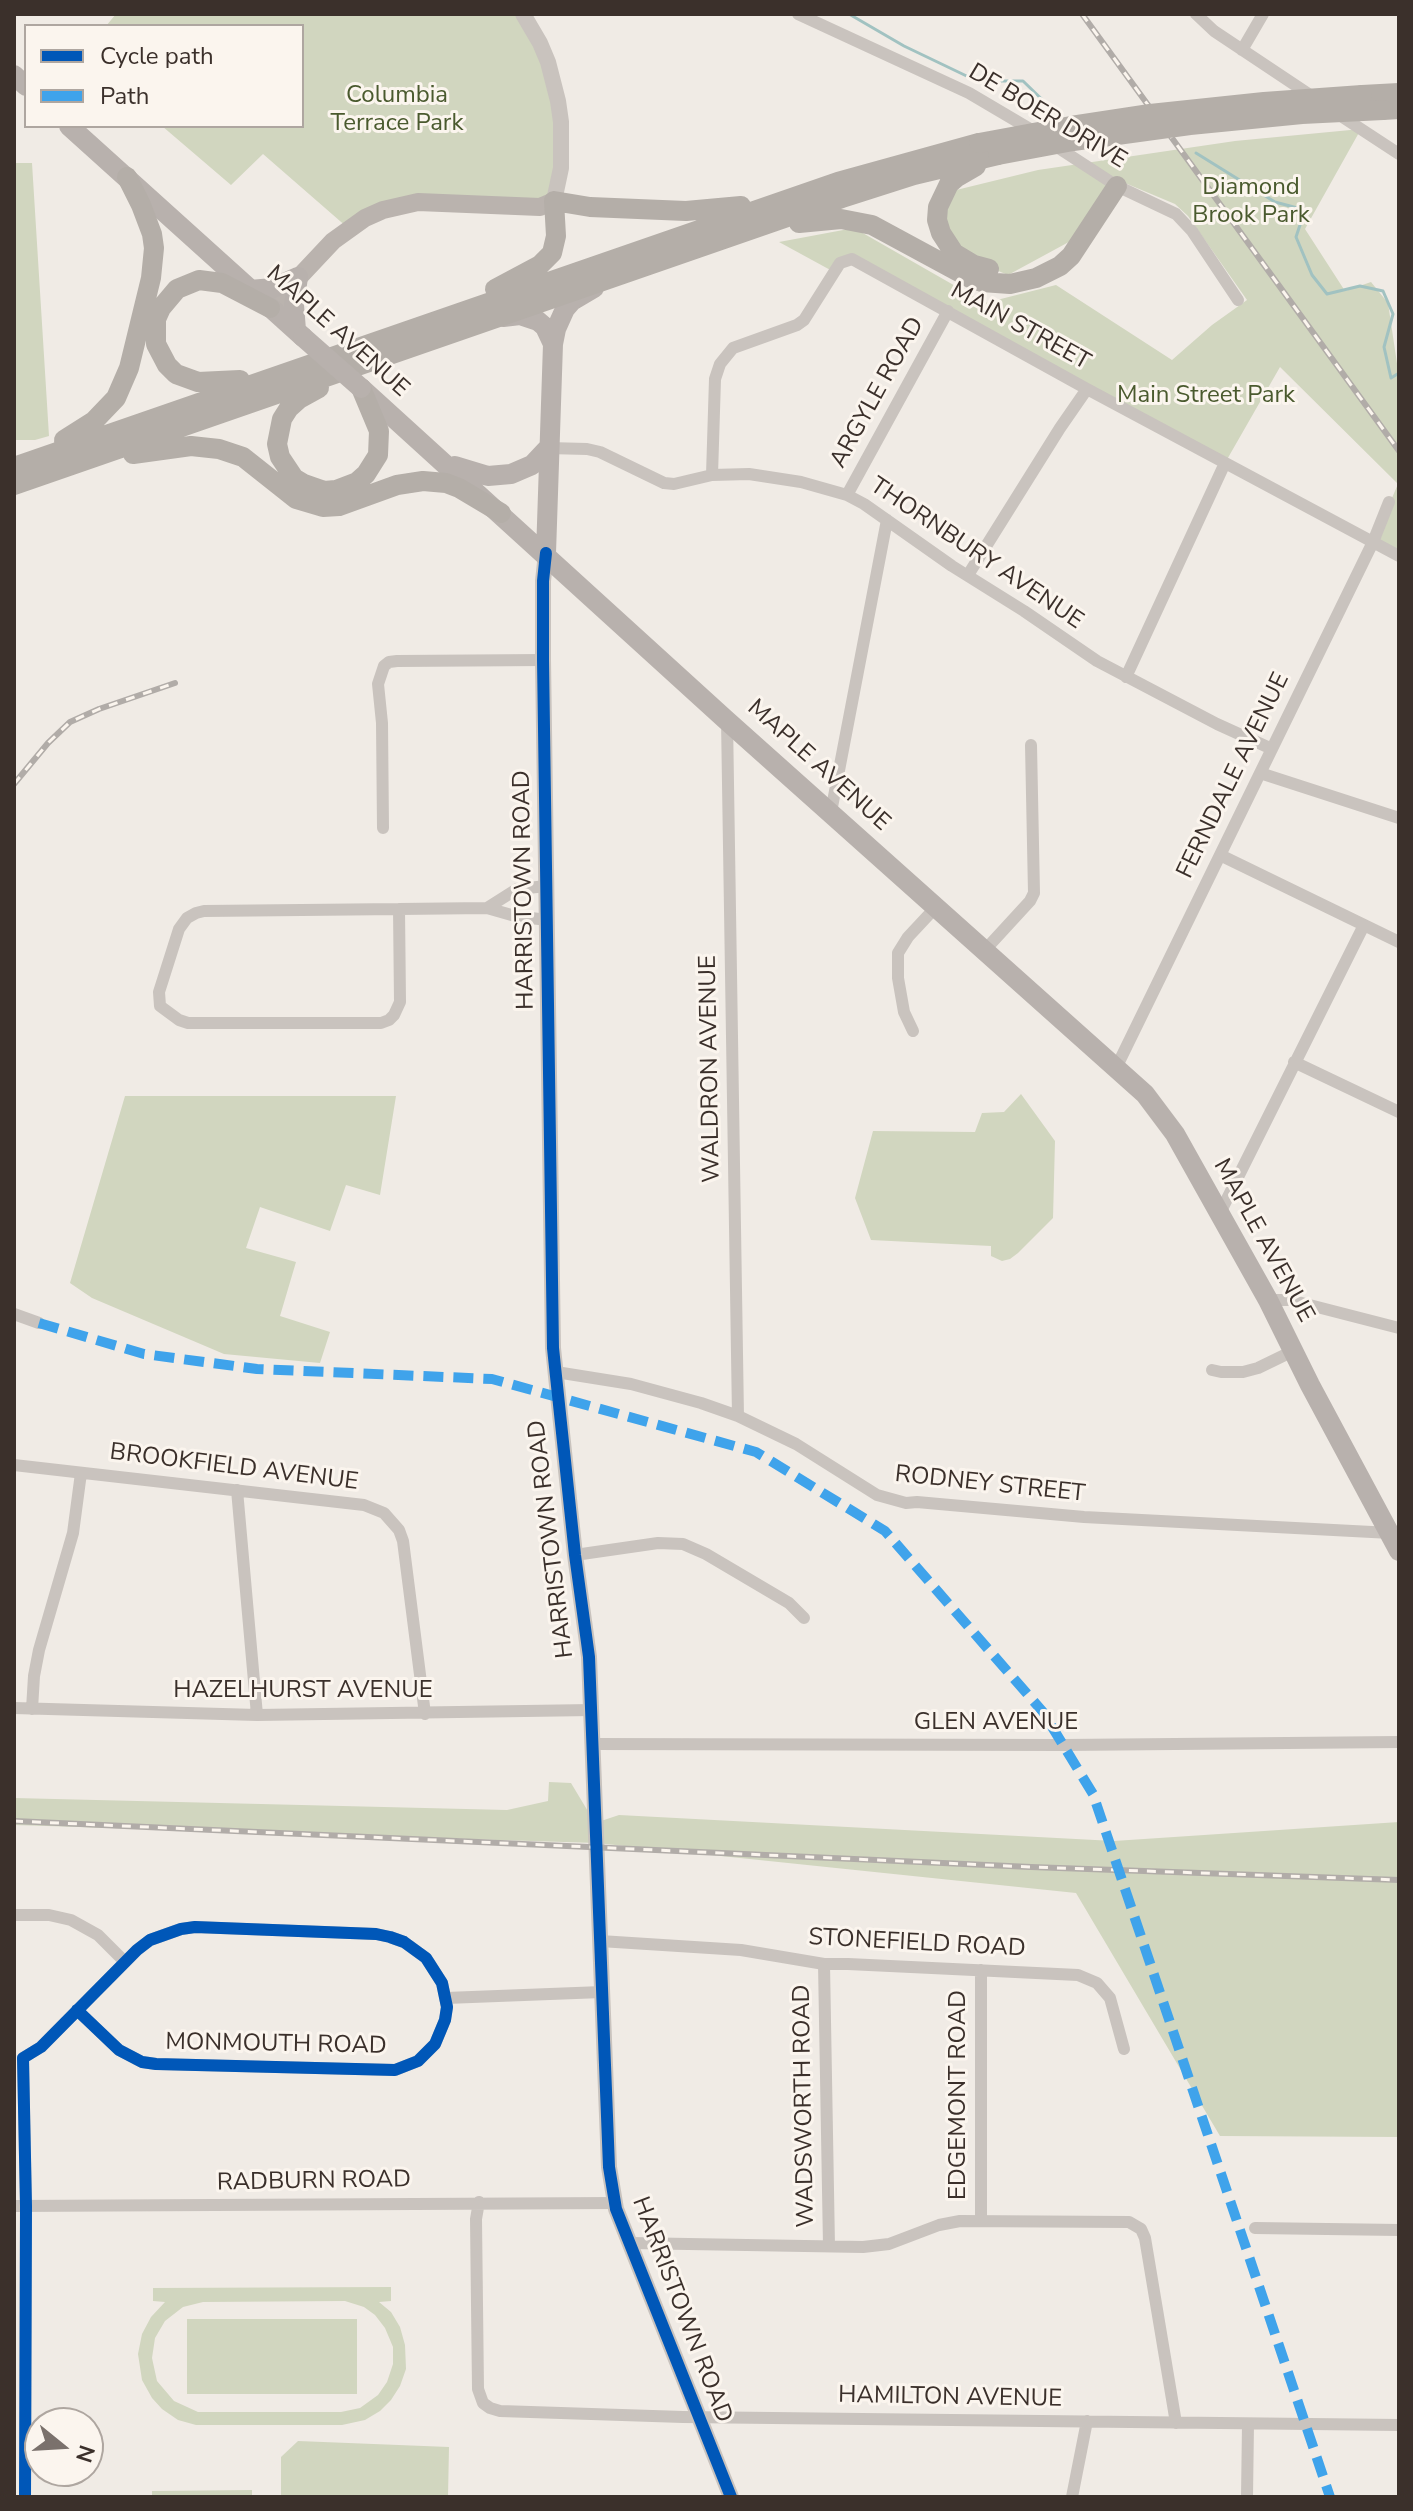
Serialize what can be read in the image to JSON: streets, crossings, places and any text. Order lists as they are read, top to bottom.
{
  "streets": {
    "main road": ["MAPLE AVENUE", "HARRISTOWN ROAD"],
    "street": [
      "DE BOER DRIVE",
      "MAIN STREET",
      "ARGYLE ROAD",
      "THORNBURY AVENUE",
      "FERNDALE AVENUE",
      "WALDRON AVENUE",
      "BROOKFIELD AVENUE",
      "RODNEY STREET",
      "HAZELHURST AVENUE",
      "GLEN AVENUE",
      "STONEFIELD ROAD",
      "MONMOUTH ROAD",
      "EDGEMONT ROAD",
      "WADSWORTH ROAD",
      "RADBURN ROAD",
      "HAMILTON AVENUE"
    ]
  },
  "crossings": [
    ["MAIN STREET", "ARGYLE ROAD"],
    ["MAIN STREET", "THORNBURY AVENUE"],
    ["MAIN STREET", "FERNDALE AVENUE"],
    ["MAPLE AVENUE", "FERNDALE AVENUE"],
    ["MAPLE AVENUE", "HARRISTOWN ROAD"],
    ["MAPLE AVENUE", "WALDRON AVENUE"],
    ["MAPLE AVENUE", "RODNEY STREET"],
    ["ARGYLE ROAD", "THORNBURY AVENUE"],
    ["THORNBURY AVENUE", "FERNDALE AVENUE"],
    ["THORNBURY AVENUE", "HARRISTOWN ROAD"],
    ["HARRISTOWN ROAD", "RODNEY STREET"],
    ["HARRISTOWN ROAD", "HAZELHURST AVENUE"],
    ["HARRISTOWN ROAD", "GLEN AVENUE"],
    ["HARRISTOWN ROAD", "STONEFIELD ROAD"],
    ["HARRISTOWN ROAD", "RADBURN ROAD"],
    ["HARRISTOWN ROAD", "HAMILTON AVENUE"],
    ["WALDRON AVENUE", "RODNEY STREET"],
    ["BROOKFIELD AVENUE", "HAZELHURST AVENUE"],
    ["STONEFIELD ROAD", "EDGEMONT ROAD"],
    ["STONEFIELD ROAD", "WADSWORTH ROAD"],
    ["RADBURN ROAD", "HAMILTON AVENUE"]
  ],
  "parks": ["Columbia Terrace Park", "Diamond Brook Park", "Main Street Park"],
  "legend": ["Cycle path", "Path"],
  "north": "right"
}
